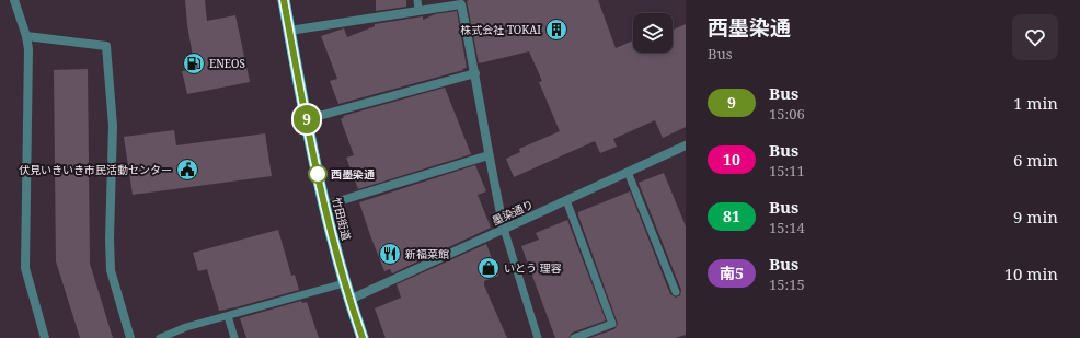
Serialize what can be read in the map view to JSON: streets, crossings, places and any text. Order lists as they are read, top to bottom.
{
  "streets": {
    "highway": ["竹田街道"],
    "street": ["墨染通り"]
  },
  "crossings": [
    ["墨染通り", "竹田街道"]
  ],
  "places": {
    "building": ["株式会社 TOKAI"],
    "fuel station": ["ENEOS"],
    "public building": ["伏見いきいき市民活動センター"],
    "other": ["西墨染通"],
    "restaurant": ["新福菜館"],
    "shop": ["いとう 理容"]
  },
  "lines": ["bus line 9"],
  "page": {
    "on_map": "9",
    "heading": ["西墨染通", "Bus"],
    "list": [
      {
        "mark": "9",
        "name": "Bus",
        "note": "15:06",
        "value": "1 min"
      },
      {
        "mark": "10",
        "name": "Bus",
        "note": "15:11",
        "value": "6 min"
      },
      {
        "mark": "81",
        "name": "Bus",
        "note": "15:14",
        "value": "9 min"
      },
      {
        "mark": "南5",
        "name": "Bus",
        "note": "15:15",
        "value": "10 min"
      }
    ]
  }
}
